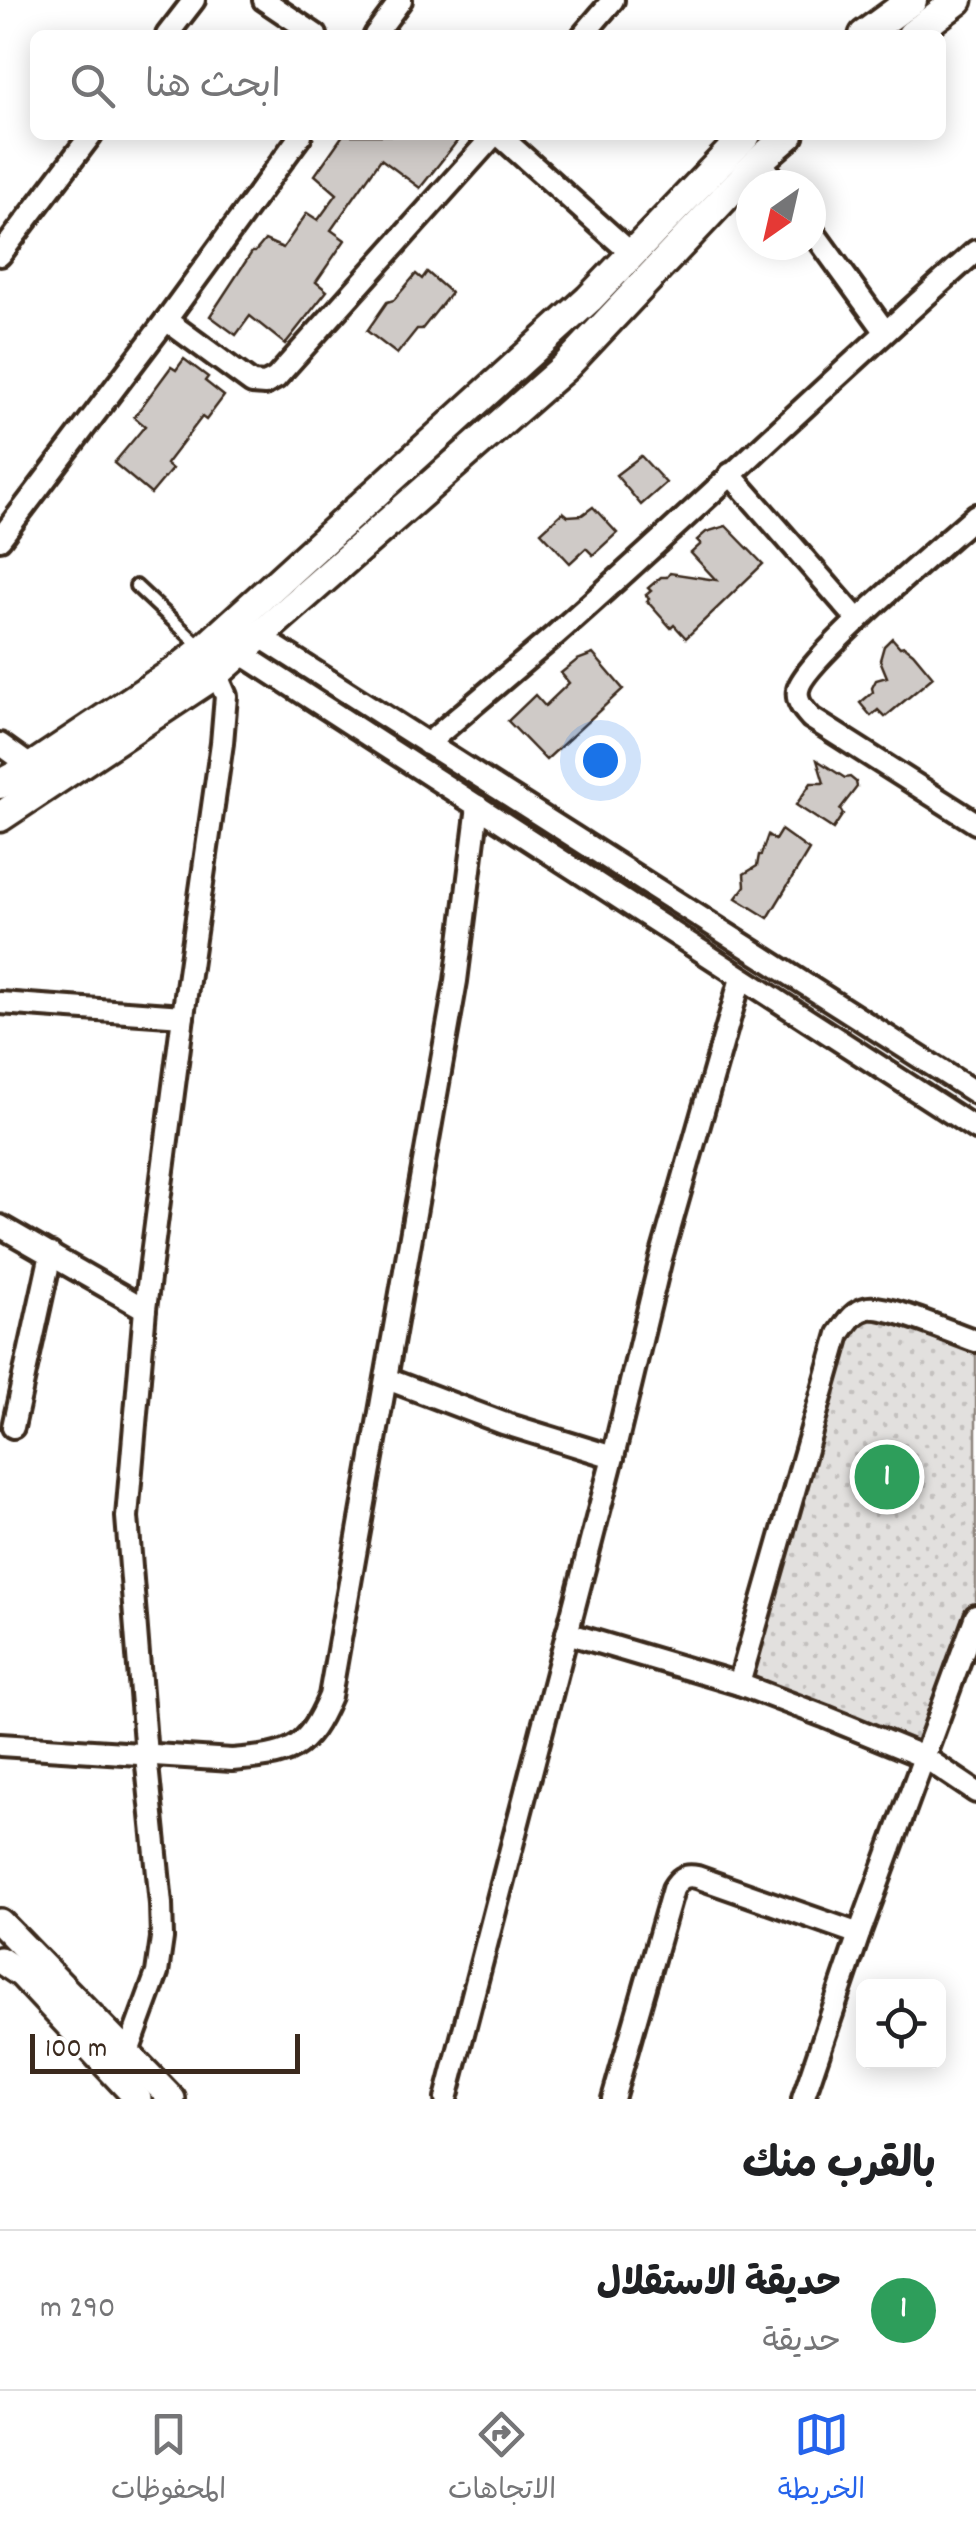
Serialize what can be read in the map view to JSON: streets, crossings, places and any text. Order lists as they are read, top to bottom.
{
  "scale_bar": "100 m",
  "north": "bottom left",
  "page": {
    "search": "ابحث هنا",
    "pins": "1",
    "scale": "100 m",
    "heading": "بالقرب منك",
    "list": [
      {
        "mark": "1",
        "name": "حديقة الاستقلال",
        "note": "حديقة",
        "value": "290 m"
      }
    ],
    "nav": ["الخريطة", "الاتجاهات", "المحفوظات"]
  }
}
